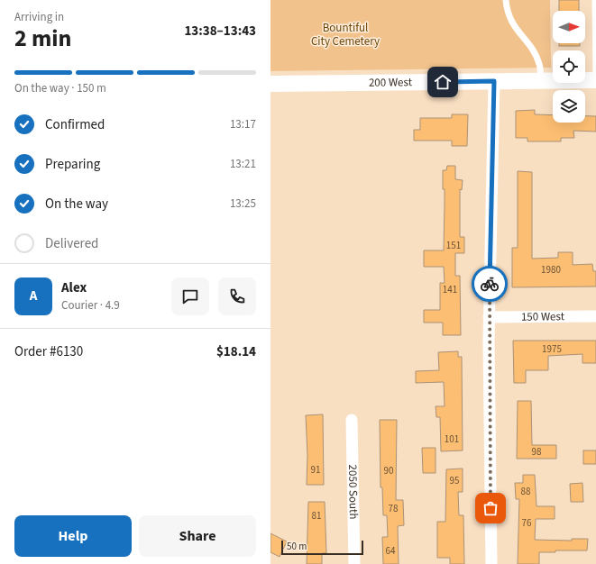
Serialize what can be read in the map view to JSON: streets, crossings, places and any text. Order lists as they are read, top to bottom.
{
  "streets": {
    "street": ["200 West", "150 West", "2050 South"]
  },
  "parks": ["Bountiful City Cemetery"],
  "house_numbers": [
    "151",
    "1980",
    "141",
    "1975",
    "101",
    "98",
    "91",
    "90",
    "95",
    "88",
    "78",
    "81",
    "76",
    "64"
  ],
  "scale_bar": "50 m",
  "north": "right",
  "page": {
    "heading": ["2 min", "Arriving in", "13:38–13:43"],
    "panel": [
      "Alex",
      "Courier · 4.9",
      "Order #6130",
      "$18.14"
    ],
    "bar": "On the way · 150 m",
    "list": [
      ["Confirmed", "13:17"],
      ["Preparing", "13:21"],
      ["On the way", "13:25"],
      "Delivered"
    ],
    "round": "A",
    "buttons": ["Help", "Share"],
    "scale": "50 m"
  }
}
